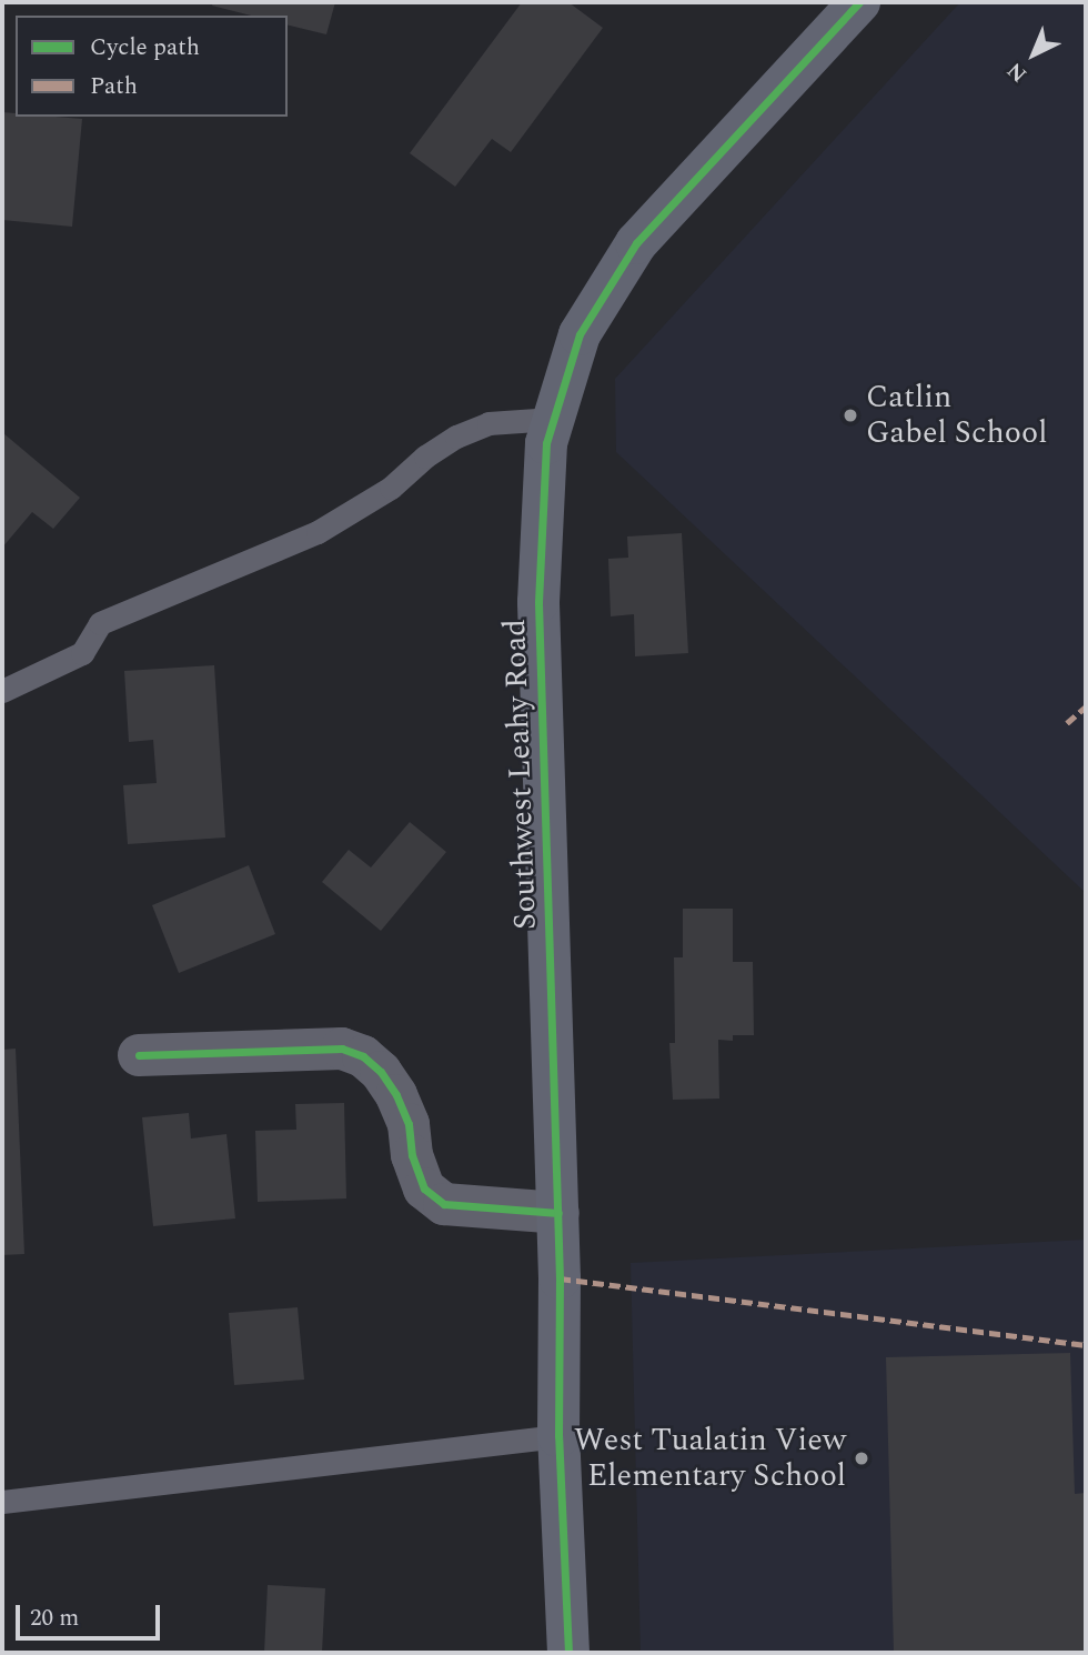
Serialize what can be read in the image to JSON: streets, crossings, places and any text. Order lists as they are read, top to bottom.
{
  "streets": {
    "street": ["Southwest Leahy Road"]
  },
  "places": ["Catlin Gabel School", "West Tualatin View Elementary School"],
  "legend": ["Cycle path", "Path"],
  "scale_bar": "20 m",
  "north": "bottom left"
}
